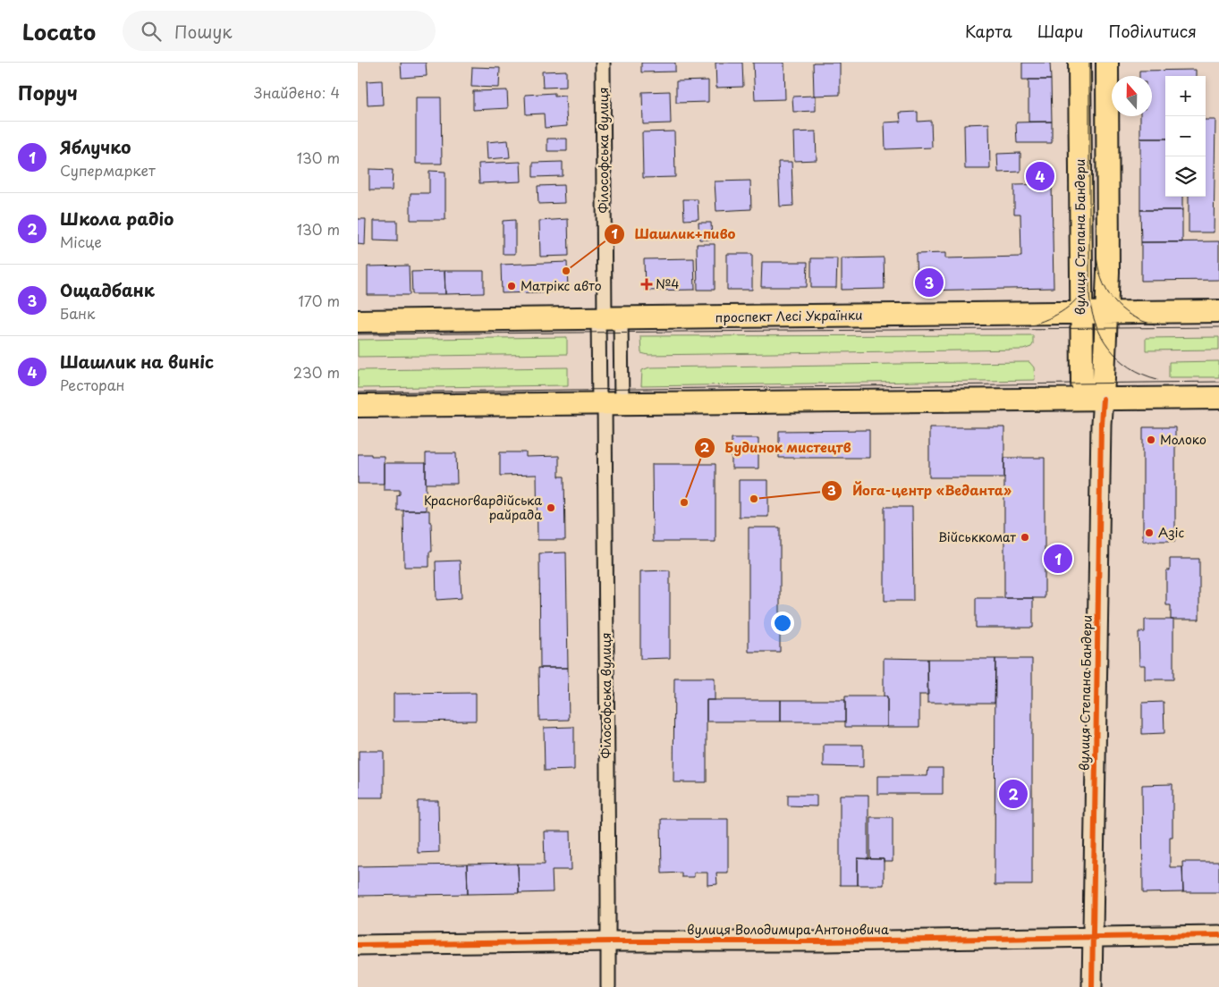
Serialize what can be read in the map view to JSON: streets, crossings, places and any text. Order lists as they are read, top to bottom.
{
  "streets": {
    "main road": ["вулиця Степана Бандери", "проспект Лесі Українки"],
    "street": ["Філософська вулиця", "вулиця Володимира Антоновича"]
  },
  "crossings": [
    ["Філософська вулиця", "проспект Лесі Українки"],
    ["Філософська вулиця", "вулиця Володимира Антоновича"],
    ["вулиця Степана Бандери", "проспект Лесі Українки"],
    ["вулиця Степана Бандери", "вулиця Володимира Антоновича"]
  ],
  "places": {
    "other": [
      "Шашлик+пиво",
      "Матрікс авто",
      "Молоко",
      "Йога-центр «Веданта»",
      "Будинок мистецтв",
      "Красногвардійська райрада",
      "Азіс",
      "Військкомат"
    ],
    "health": ["№4"]
  },
  "north": "top",
  "page": {
    "header": "Locato",
    "search": "Пошук",
    "nav": ["Карта", "Шари", "Поділитися"],
    "heading": ["Поруч", "Знайдено: 4"],
    "map_buttons": ["+", "−"],
    "list": [
      {
        "mark": "1",
        "name": "Яблучко",
        "note": "Супермаркет",
        "value": "130 m"
      },
      {
        "mark": "2",
        "name": "Школа радіо",
        "note": "Місце",
        "value": "130 m"
      },
      {
        "mark": "3",
        "name": "Ощадбанк",
        "note": "Банк",
        "value": "170 m"
      },
      {
        "mark": "4",
        "name": "Шашлик на виніс",
        "note": "Ресторан",
        "value": "230 m"
      }
    ],
    "pins": [
      "4",
      "3",
      "1",
      "2"
    ]
  }
}
